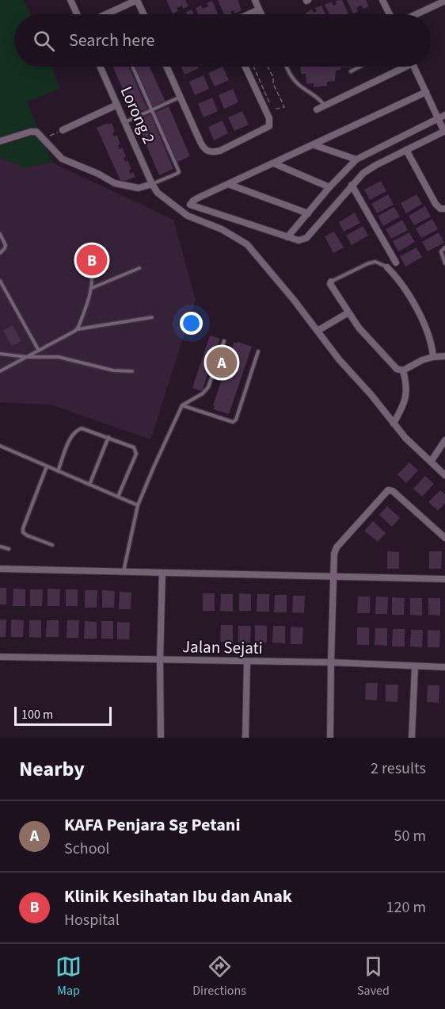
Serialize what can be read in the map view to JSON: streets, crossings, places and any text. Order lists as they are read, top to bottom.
{
  "streets": {
    "street": ["Lorong 2", "Jalan Sejati"]
  },
  "scale_bar": "100 m",
  "page": {
    "search": "Search here",
    "pins": ["B", "A"],
    "scale": "100 m",
    "heading": ["Nearby", "2 results"],
    "list": [
      {
        "mark": "A",
        "name": "KAFA Penjara Sg Petani",
        "note": "School",
        "value": "50 m"
      },
      {
        "mark": "B",
        "name": "Klinik Kesihatan Ibu dan Anak",
        "note": "Hospital",
        "value": "120 m"
      }
    ],
    "nav": ["Map", "Directions", "Saved"]
  }
}
